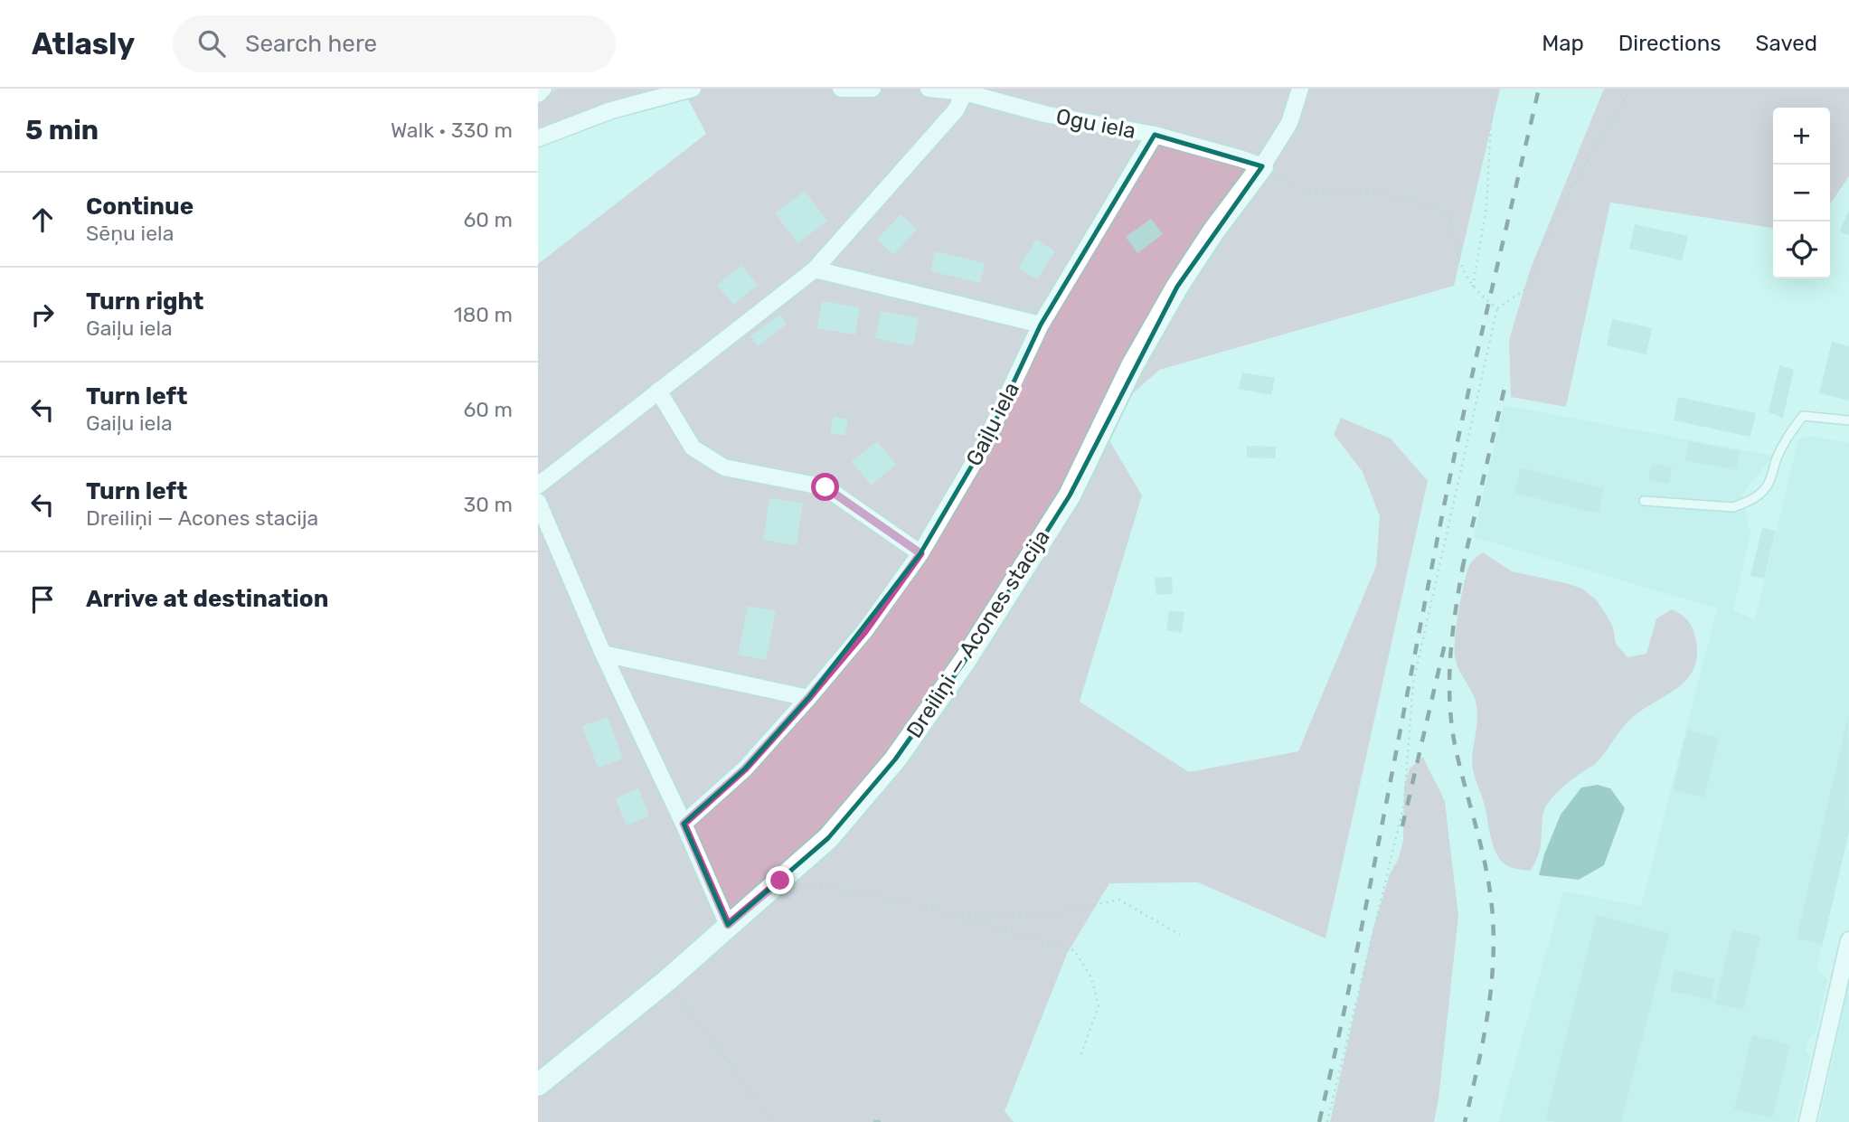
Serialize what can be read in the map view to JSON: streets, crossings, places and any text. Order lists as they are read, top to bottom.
{
  "streets": {
    "street": ["Ogu iela", "Gaiļu iela", "Dreiliņi — Acones stacija"]
  },
  "crossings": [
    ["Ogu iela", "Gaiļu iela"],
    ["Ogu iela", "Dreiliņi — Acones stacija"]
  ],
  "page": {
    "header": "Atlasly",
    "search": "Search here",
    "nav": ["Map", "Directions", "Saved"],
    "heading": ["5 min", "Walk · 330 m"],
    "map_buttons": ["+", "−"],
    "list": [
      ["Continue", "Sēņu iela", "60 m"],
      ["Turn right", "Gaiļu iela", "180 m"],
      ["Turn left", "Gaiļu iela", "60 m"],
      ["Turn left", "Dreiliņi — Acones stacija", "30 m"],
      "Arrive at destination"
    ]
  }
}
